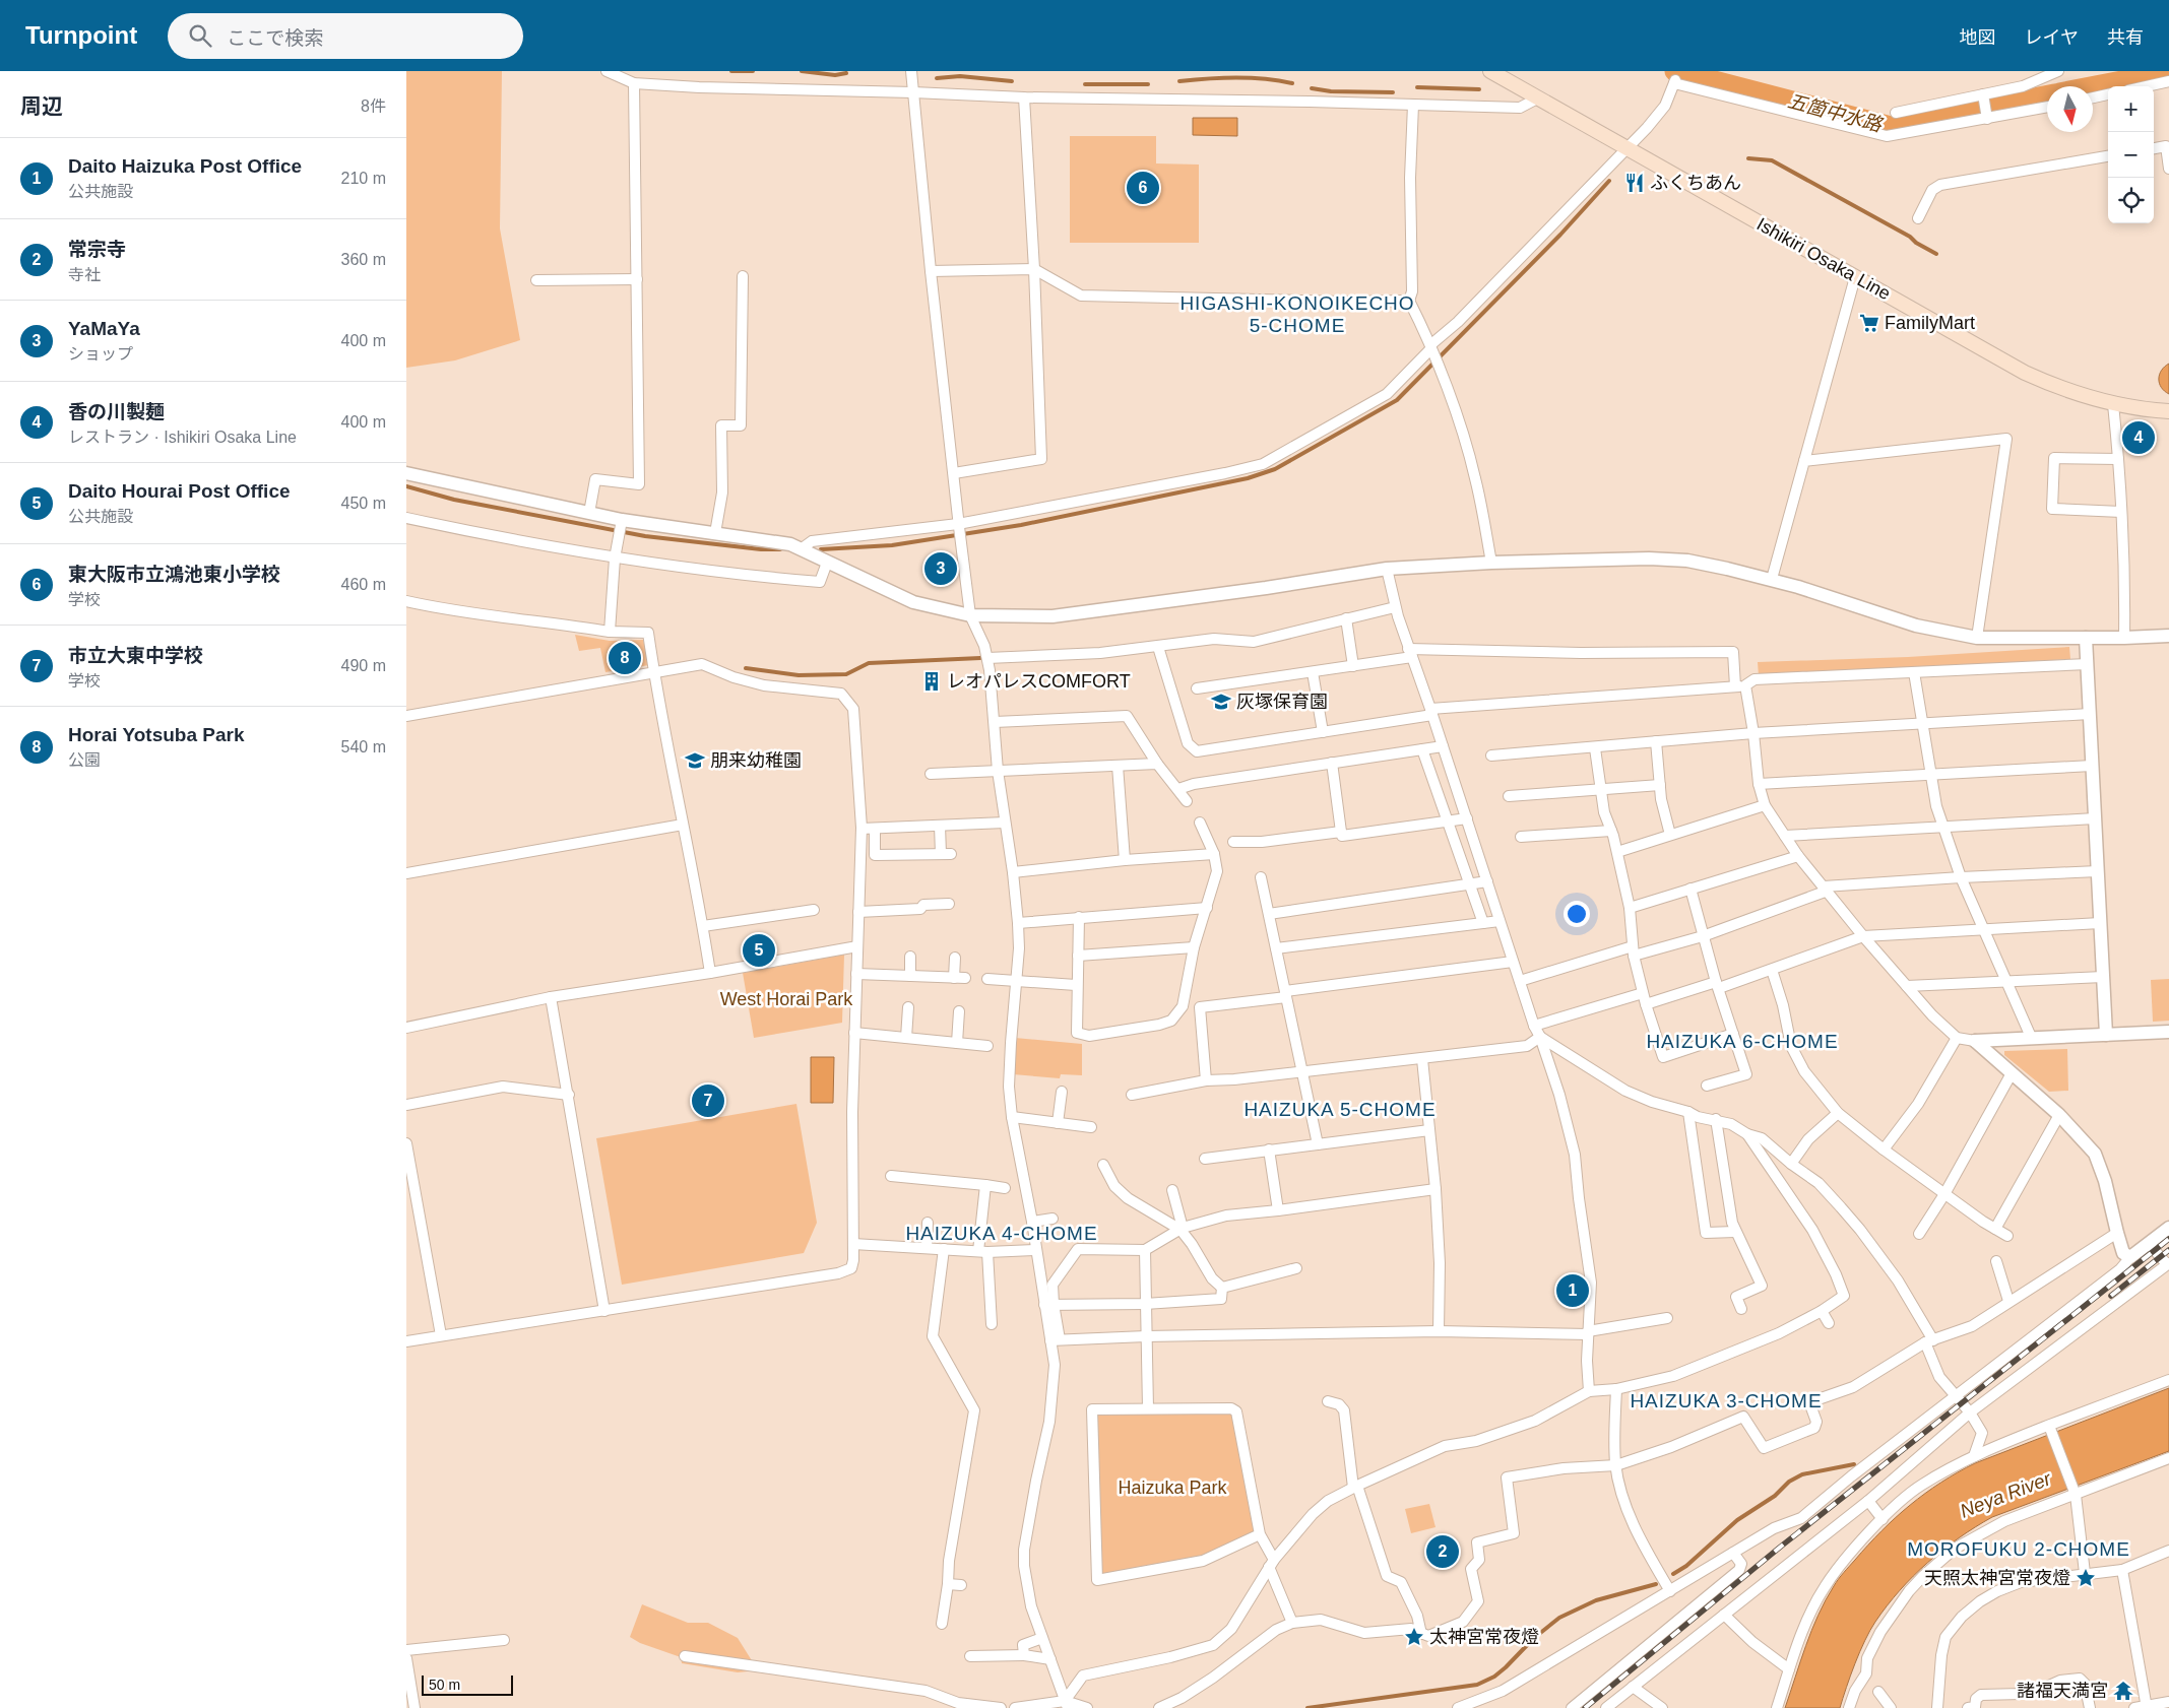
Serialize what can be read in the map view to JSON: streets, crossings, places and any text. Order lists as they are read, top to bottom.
{
  "streets": {
    "main road": ["Ishikiri Osaka Line"]
  },
  "districts": [
    "HIGASHI-KONOIKECHO 5-CHOME",
    "HAIZUKA 6-CHOME",
    "HAIZUKA 5-CHOME",
    "HAIZUKA 4-CHOME",
    "HAIZUKA 3-CHOME",
    "MOROFUKU 2-CHOME"
  ],
  "water": ["五箇中水路", "Neya River"],
  "parks": ["West Horai Park", "Haizuka Park"],
  "places": {
    "restaurant": ["ふくちあん"],
    "supermarket": ["FamilyMart"],
    "building": ["レオパレスCOMFORT"],
    "school or university": ["灰塚保育園", "朋来幼稚園"],
    "place": ["天照太神宮常夜燈", "太神宮常夜燈"],
    "temple": ["諸福天満宮"]
  },
  "scale_bar": "50 m",
  "north": "bottom",
  "page": {
    "header": "Turnpoint",
    "search": "ここで検索",
    "nav": ["地図", "レイヤ", "共有"],
    "heading": ["周辺", "8件"],
    "map_buttons": ["+", "−"],
    "list": [
      {
        "mark": "1",
        "name": "Daito Haizuka Post Office",
        "note": "公共施設",
        "value": "210 m"
      },
      {
        "mark": "2",
        "name": "常宗寺",
        "note": "寺社",
        "value": "360 m"
      },
      {
        "mark": "3",
        "name": "YaMaYa",
        "note": "ショップ",
        "value": "400 m"
      },
      {
        "mark": "4",
        "name": "香の川製麺",
        "note": "レストラン · Ishikiri Osaka Line",
        "value": "400 m"
      },
      {
        "mark": "5",
        "name": "Daito Hourai Post Office",
        "note": "公共施設",
        "value": "450 m"
      },
      {
        "mark": "6",
        "name": "東大阪市立鴻池東小学校",
        "note": "学校",
        "value": "460 m"
      },
      {
        "mark": "7",
        "name": "市立大東中学校",
        "note": "学校",
        "value": "490 m"
      },
      {
        "mark": "8",
        "name": "Horai Yotsuba Park",
        "note": "公園",
        "value": "540 m"
      }
    ],
    "pins": [
      "6",
      "4",
      "3",
      "8",
      "5",
      "7",
      "1",
      "2"
    ],
    "scale": "50 m"
  }
}
